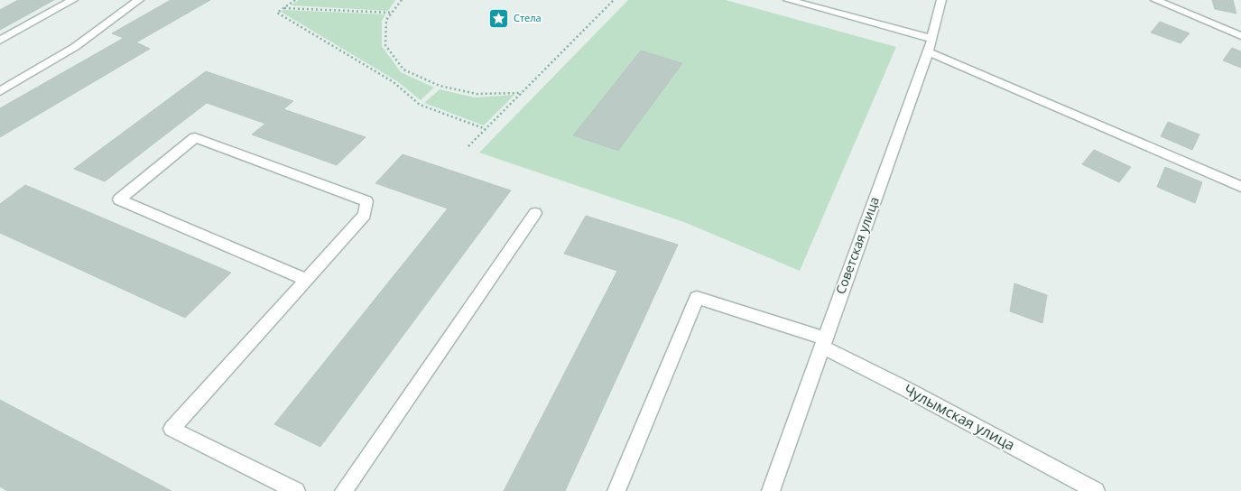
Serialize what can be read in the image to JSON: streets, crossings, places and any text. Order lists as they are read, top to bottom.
{
  "streets": {
    "street": ["Советская улица", "Чулымская улица"]
  },
  "crossings": [
    ["Советская улица", "Чулымская улица"]
  ],
  "places": {
    "place": ["Стела"]
  }
}
